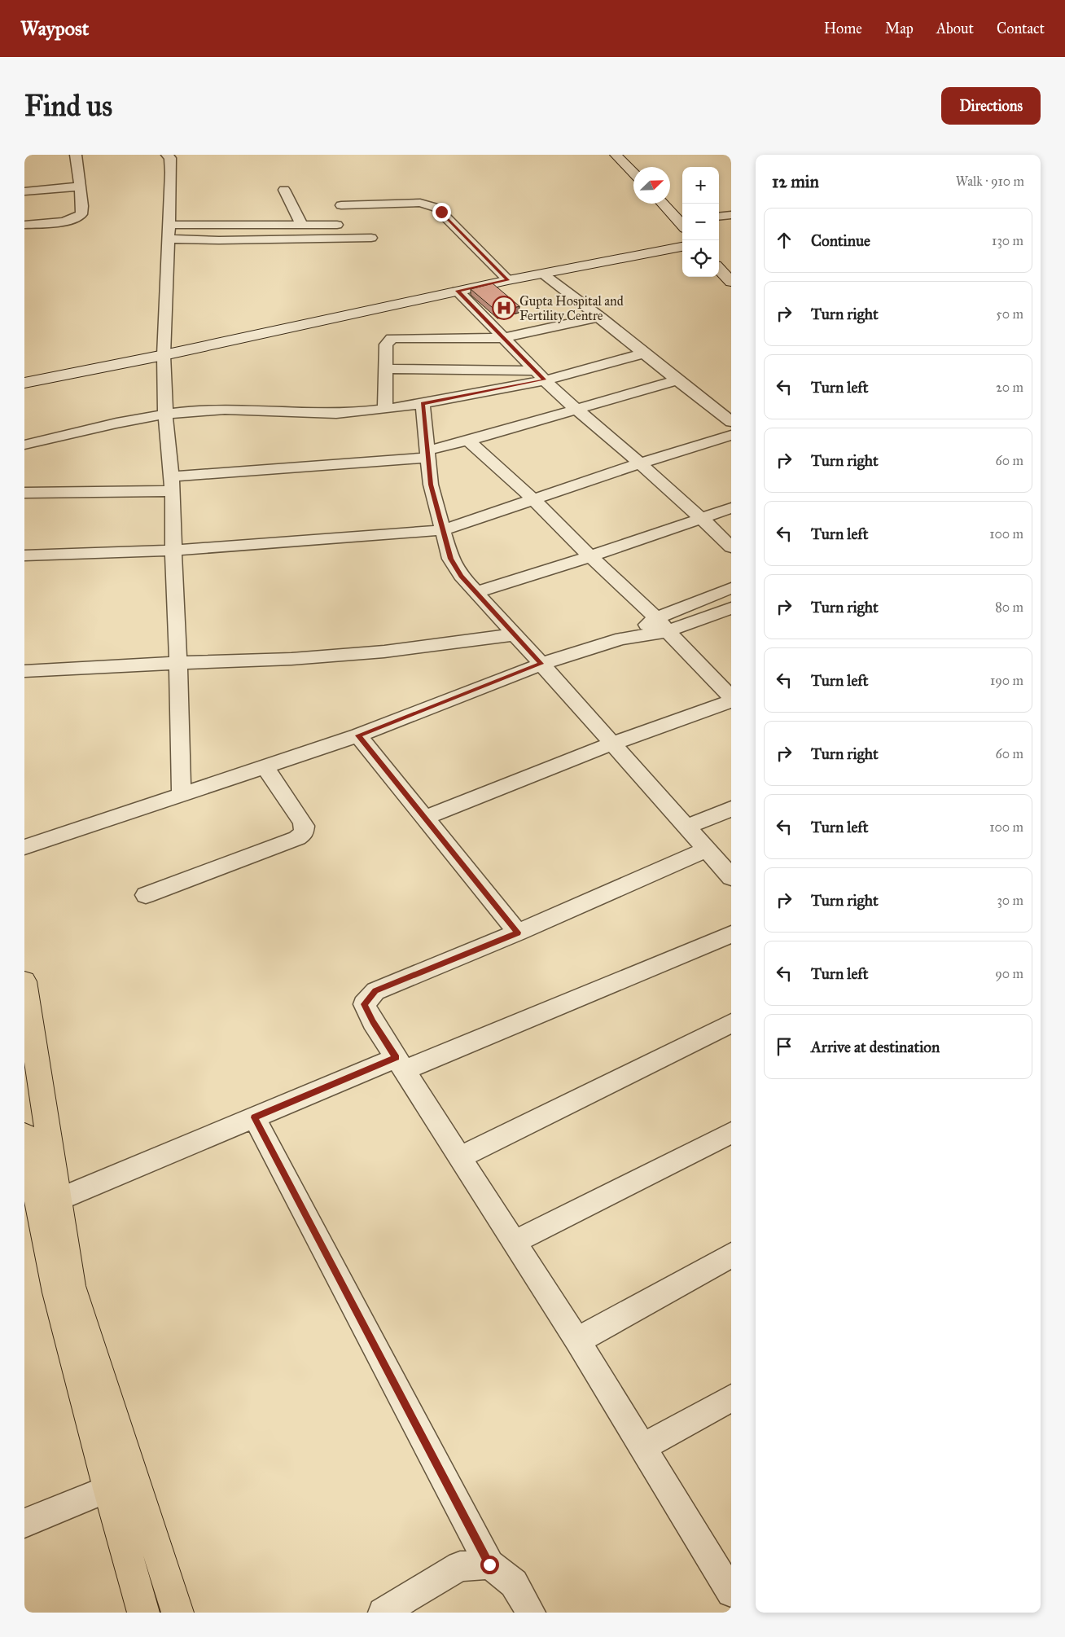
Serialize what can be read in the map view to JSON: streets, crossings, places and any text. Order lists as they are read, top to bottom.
{
  "places": {
    "hospital": ["Gupta Hospital and Fertility Centre"]
  },
  "north": "top right",
  "page": {
    "header": "Waypost",
    "nav": [
      "Home",
      "Map",
      "About",
      "Contact"
    ],
    "buttons": "Directions",
    "title": "Find us",
    "heading": ["12 min", "Walk · 910 m"],
    "map_buttons": ["+", "−"],
    "list": [
      ["Continue", "130 m"],
      ["Turn right", "50 m"],
      ["Turn left", "20 m"],
      ["Turn right", "60 m"],
      ["Turn left", "100 m"],
      ["Turn right", "80 m"],
      ["Turn left", "190 m"],
      ["Turn right", "60 m"],
      ["Turn left", "100 m"],
      ["Turn right", "30 m"],
      ["Turn left", "90 m"],
      "Arrive at destination"
    ]
  }
}
